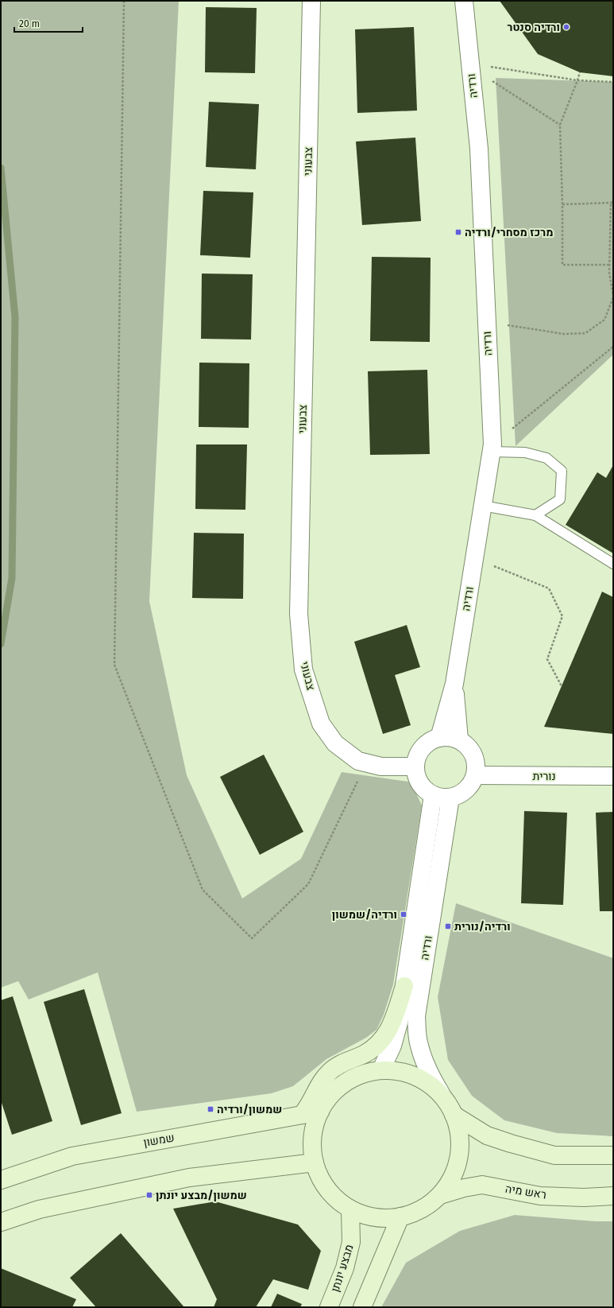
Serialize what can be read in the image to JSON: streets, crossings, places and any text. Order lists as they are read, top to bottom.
{
  "streets": {
    "street": [
      "ורדיה",
      "צבעוני",
      "נורית",
      "שמשון",
      "ראש מיה",
      "מבצע יונתן"
    ]
  },
  "crossings": [
    ["ורדיה", "צבעוני"],
    ["ורדיה", "נורית"],
    ["צבעוני", "נורית"]
  ],
  "places": {
    "other": ["ורדיה סנטר"],
    "transit": [
      "מרכז מסחרי/ורדיה",
      "ורדיה/שמשון",
      "ורדיה/נורית",
      "שמשון/ורדיה",
      "שמשון/מבצע יונתן"
    ]
  },
  "scale_bar": "20 m"
}
